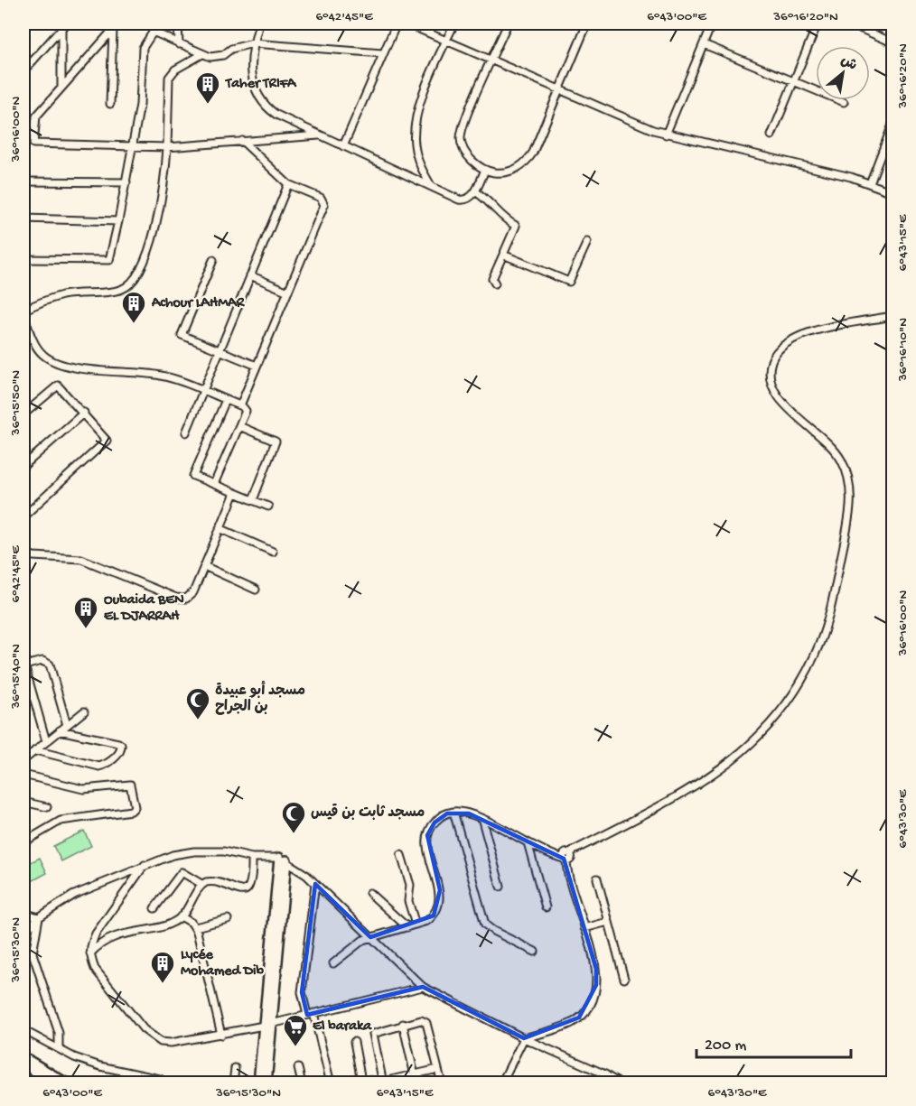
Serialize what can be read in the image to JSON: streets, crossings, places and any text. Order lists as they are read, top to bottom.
{
  "places": {
    "building": [
      "Taher TRIFA",
      "Achour LAHMAR",
      "Oubaida BEN EL DJARRAH",
      "Lycée Mohamed Dib"
    ],
    "mosque": ["مسجد أبو عبيدة بن الجراح", "مسجد ثابت بن قيس"],
    "supermarket": ["El baraka"]
  },
  "scale_bar": "200 m",
  "north": "top right",
  "coordinates": [
    "6°42'45\"E",
    "6°43'00\"E",
    "36°16'20\"N",
    "36°16'00\"N",
    "6°43'15\"E",
    "36°16'10\"N",
    "36°15'50\"N",
    "36°15'40\"N",
    "6°43'30\"E",
    "36°15'30\"N"
  ]
}
